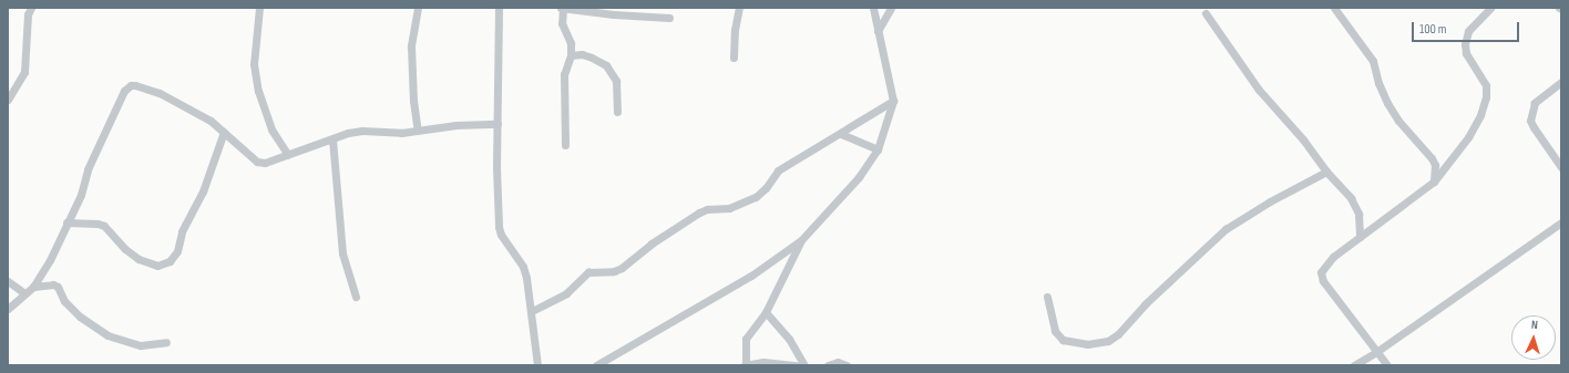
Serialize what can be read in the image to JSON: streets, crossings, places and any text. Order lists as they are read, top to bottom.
{
  "scale_bar": "100 m",
  "north": "top"
}
